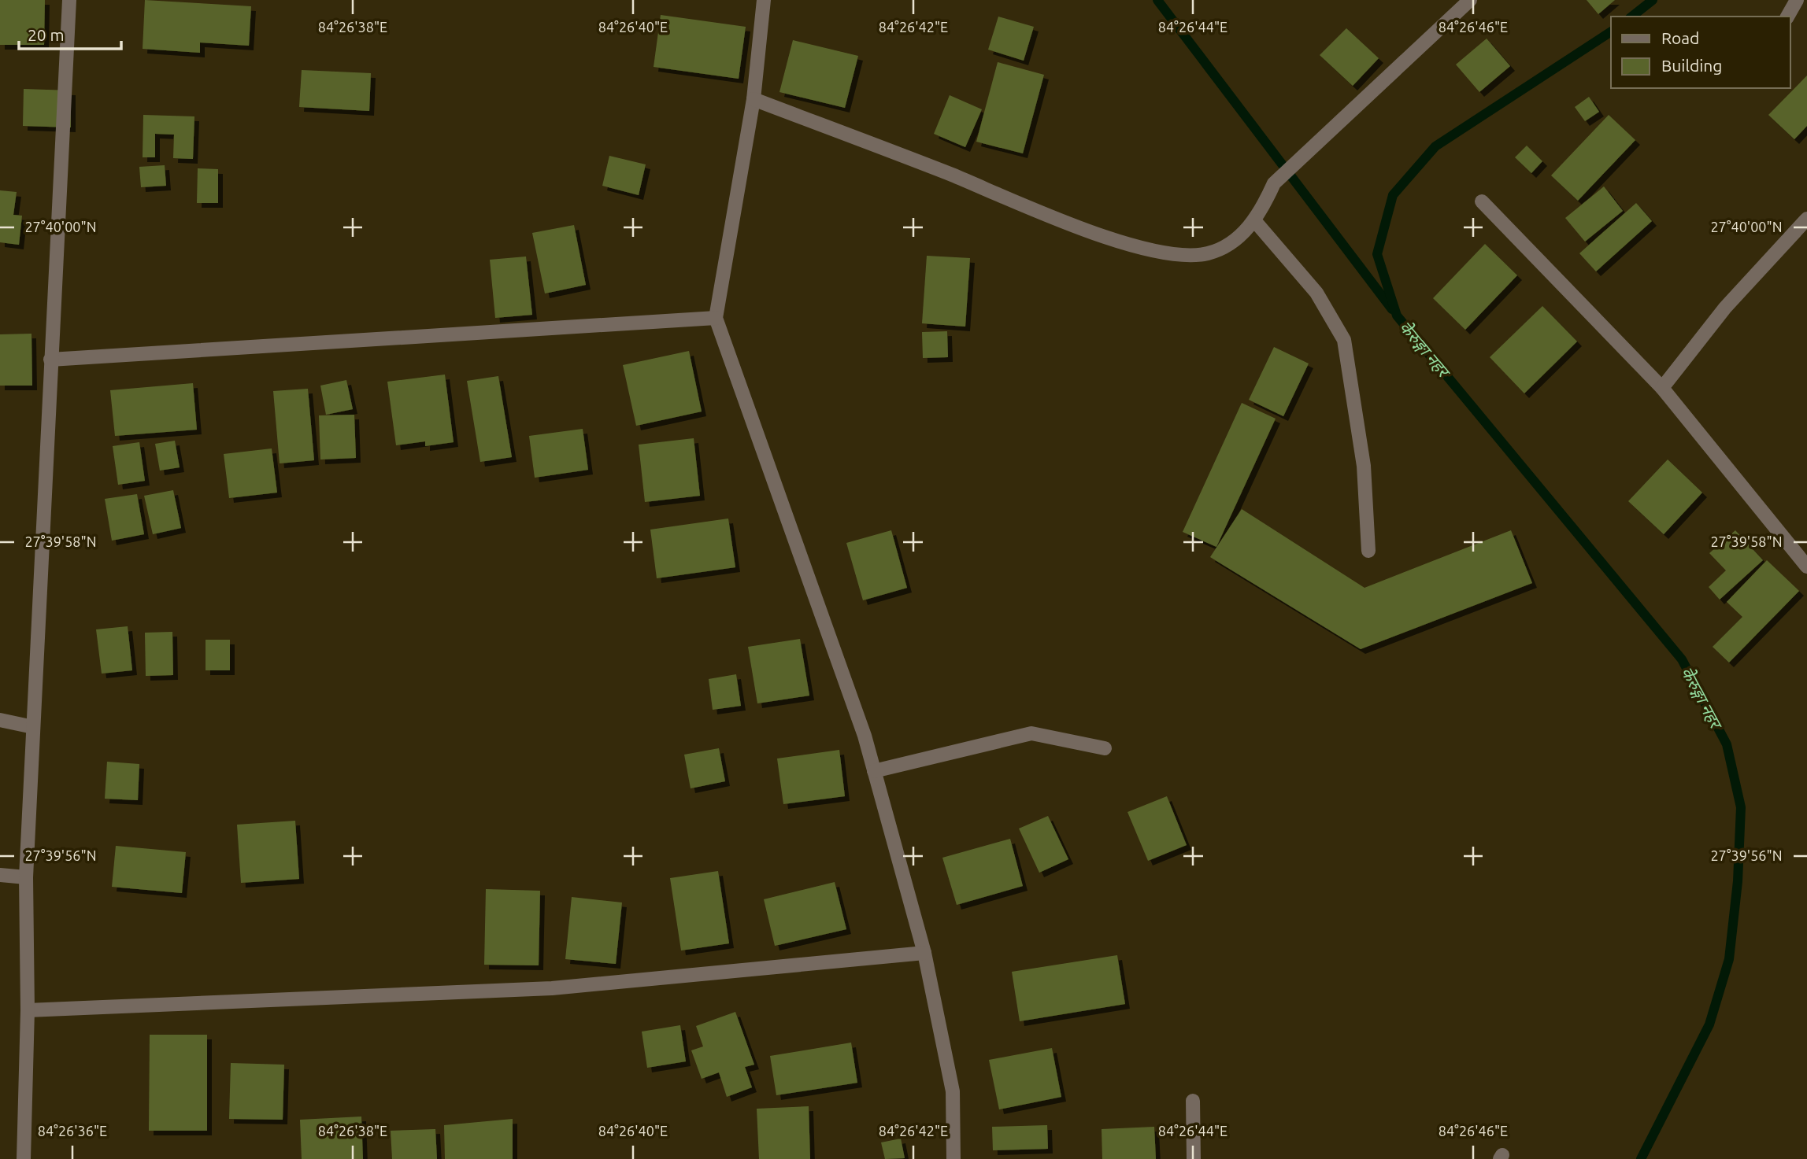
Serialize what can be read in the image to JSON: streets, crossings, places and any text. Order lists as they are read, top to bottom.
{
  "water": ["केेरुङ्गा नहर"],
  "legend": ["Road", "Building"],
  "scale_bar": "20 m",
  "coordinates": [
    "84°26'38\"E",
    "84°26'40\"E",
    "84°26'42\"E",
    "84°26'44\"E",
    "84°26'46\"E",
    "27°40'00\"N",
    "27°39'58\"N",
    "27°39'56\"N",
    "84°26'36\"E"
  ]
}
